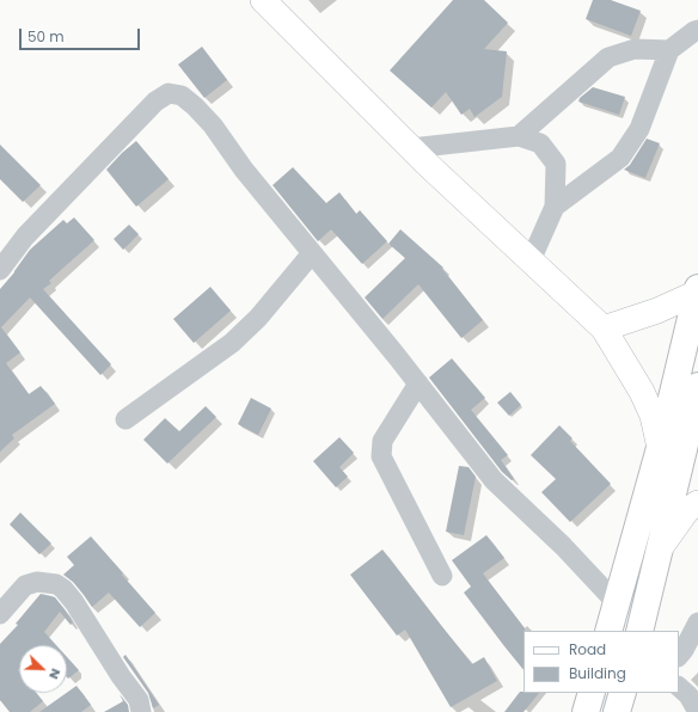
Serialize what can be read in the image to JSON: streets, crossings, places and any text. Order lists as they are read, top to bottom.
{
  "legend": ["Road", "Building"],
  "scale_bar": "50 m",
  "north": "bottom right"
}
